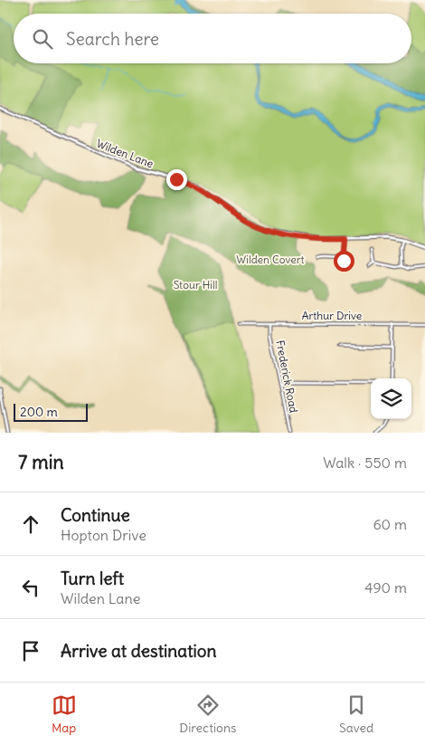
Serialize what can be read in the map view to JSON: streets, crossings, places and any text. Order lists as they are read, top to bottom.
{
  "streets": {
    "street": ["Wilden Lane", "Arthur Drive", "Frederick Road"]
  },
  "crossings": [
    ["Arthur Drive", "Frederick Road"]
  ],
  "parks": ["Wilden Covert", "Stour Hill"],
  "scale_bar": "200 m",
  "page": {
    "search": "Search here",
    "scale": "200 m",
    "heading": ["7 min", "Walk · 550 m"],
    "list": [
      ["Continue", "Hopton Drive", "60 m"],
      ["Turn left", "Wilden Lane", "490 m"],
      "Arrive at destination"
    ],
    "nav": ["Map", "Directions", "Saved"]
  }
}
